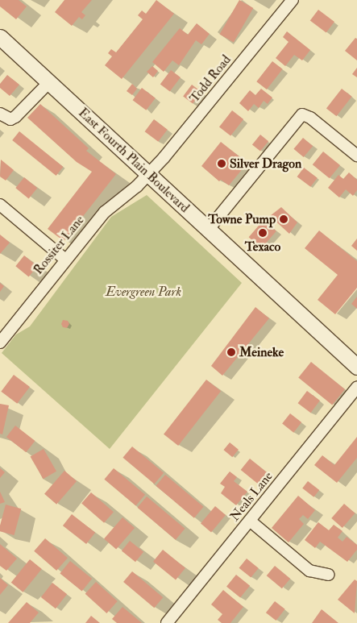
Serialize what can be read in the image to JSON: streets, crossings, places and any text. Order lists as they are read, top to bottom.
{
  "streets": {
    "main road": ["East Fourth Plain Boulevard"],
    "street": ["Todd Road", "Rossiter Lane", "Neals Lane"]
  },
  "crossings": [
    ["Todd Road", "East Fourth Plain Boulevard"],
    ["Todd Road", "Rossiter Lane"],
    ["East Fourth Plain Boulevard", "Rossiter Lane"]
  ],
  "parks": ["Evergreen Park"],
  "places": [
    "Silver Dragon",
    "Towne Pump",
    "Texaco",
    "Meineke"
  ]
}
